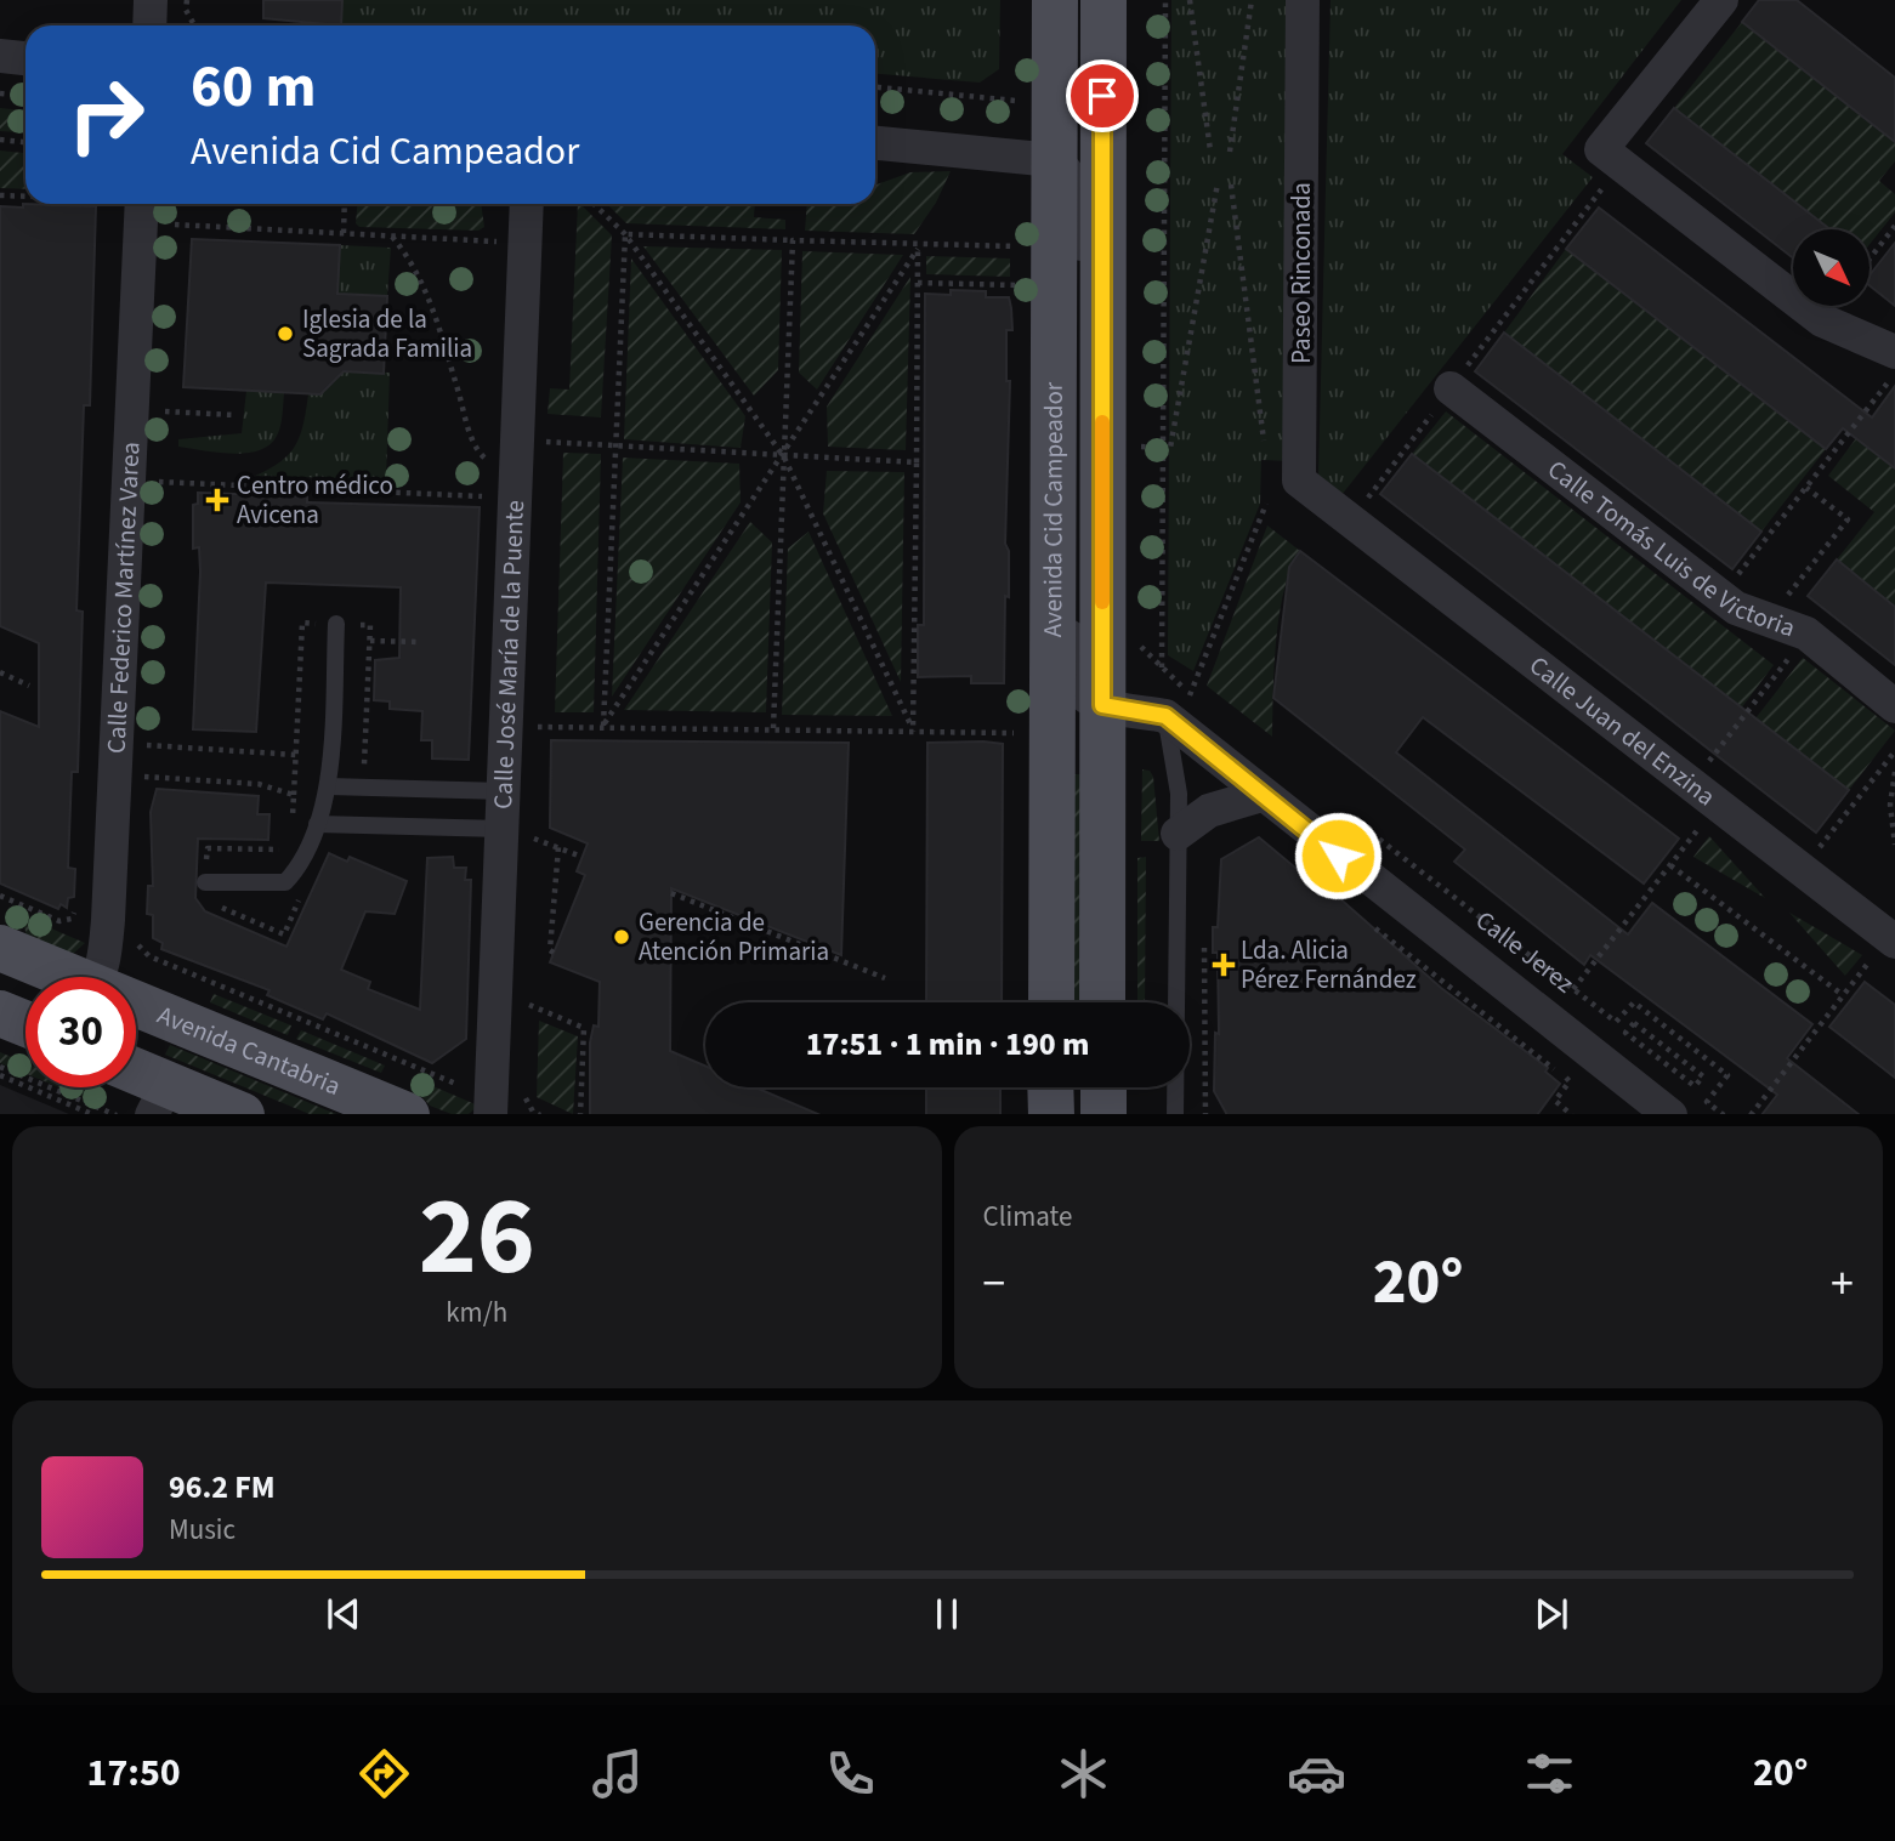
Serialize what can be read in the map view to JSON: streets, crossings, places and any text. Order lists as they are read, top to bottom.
{
  "streets": {
    "main road": ["Avenida Cid Campeador", "Avenida Cantabria"],
    "street": [
      "Paseo Rinconada",
      "Calle Tomás Luis de Victoria",
      "Calle Federico Martínez Varea",
      "Calle José María de la Puente",
      "Calle Juan del Enzina",
      "Calle Jerez"
    ]
  },
  "crossings": [
    ["Paseo Rinconada", "Calle Juan del Enzina"],
    ["Avenida Cid Campeador", "Calle Jerez"]
  ],
  "places": {
    "other": ["Iglesia de la Sagrada Familia", "Gerencia de Atención Primaria"],
    "health": ["Centro médico Avicena", "Lda. Alicia Pérez Fernández"]
  },
  "north": "bottom right",
  "page": {
    "turn": ["60 m", "Avenida Cid Campeador"],
    "limit": "30",
    "trip": "17:51 · 1 min · 190 m",
    "tile": [
      ["26", "km/h"],
      "Climate"
    ],
    "heat": ["−", "20°", "+"],
    "song": ["96.2 FM", "Music"],
    "tabs": ["17:50", "20°"]
  }
}
